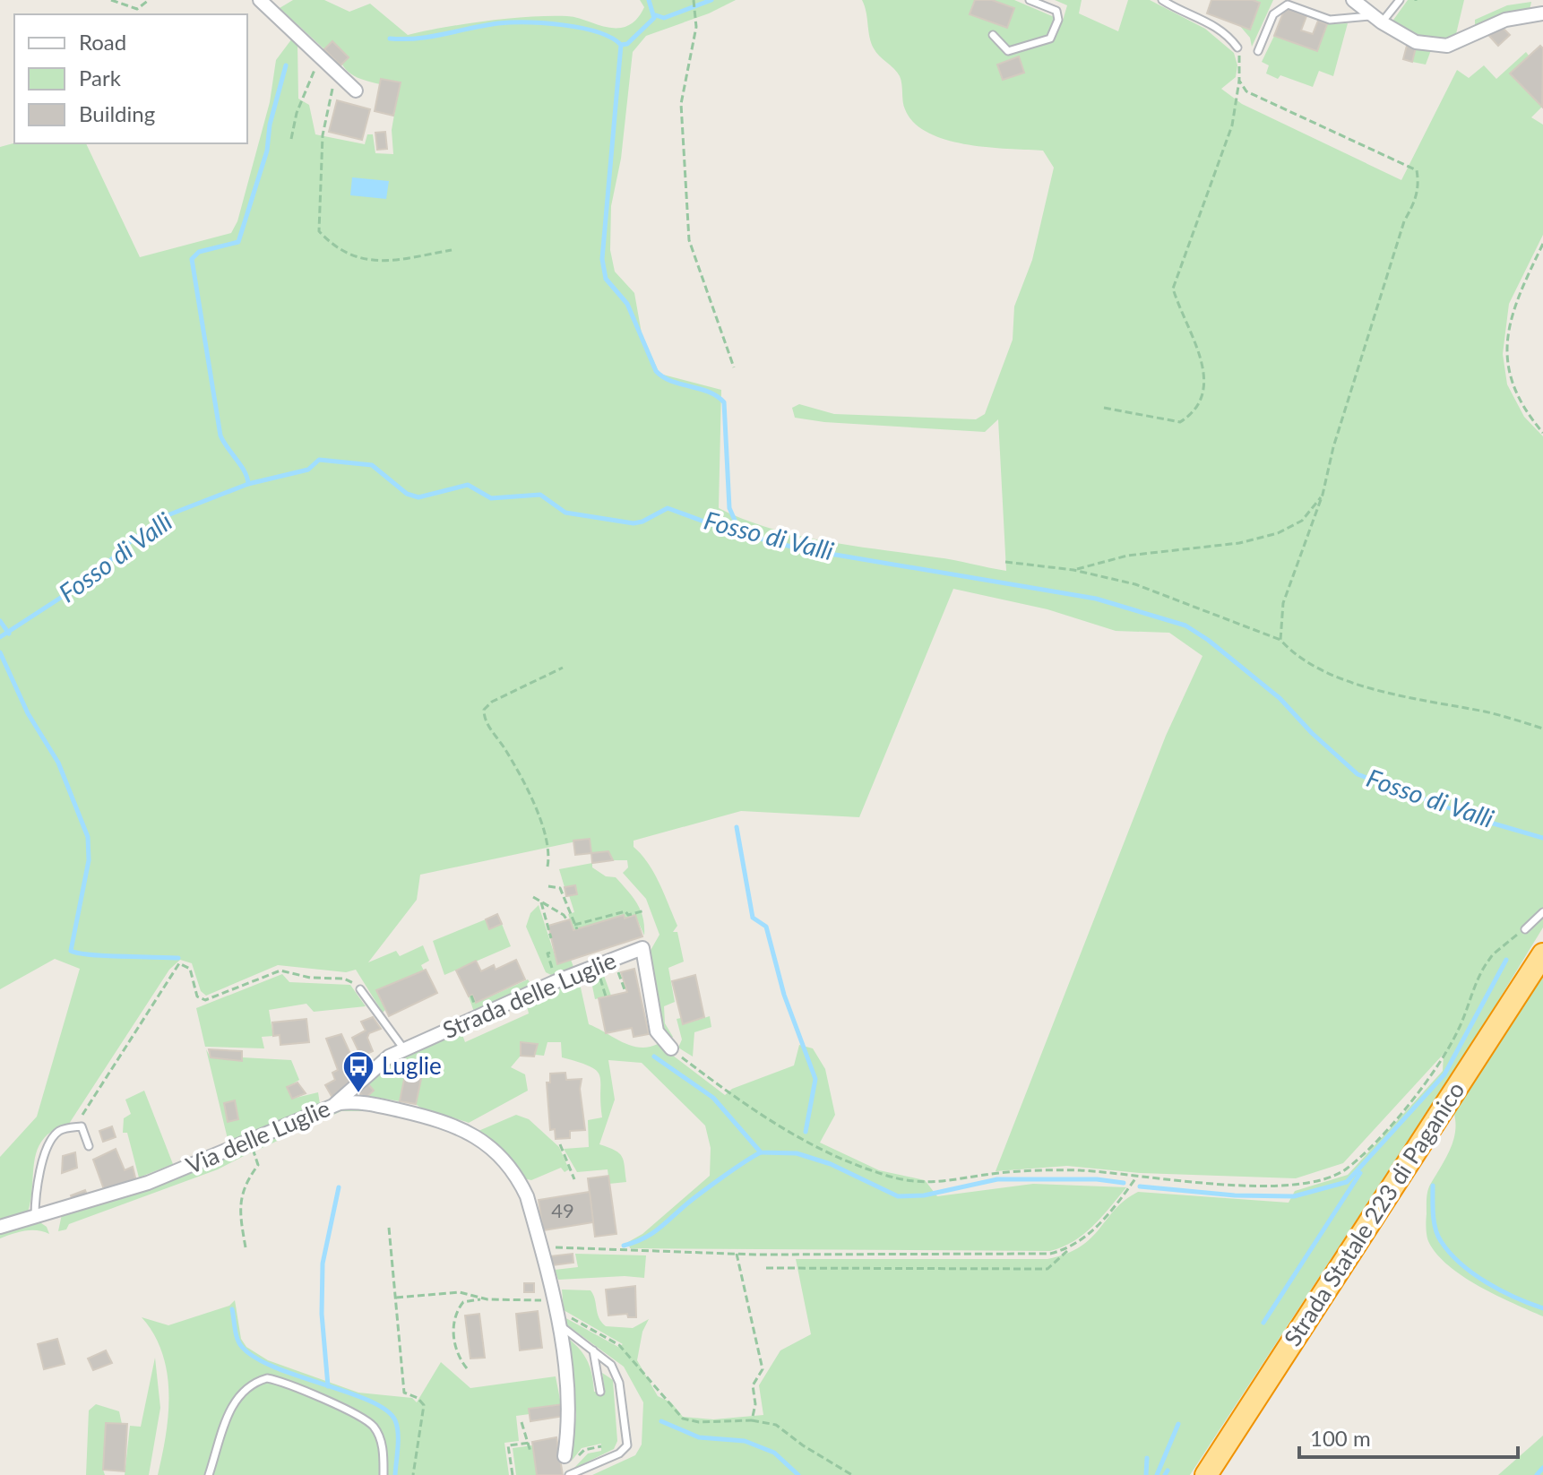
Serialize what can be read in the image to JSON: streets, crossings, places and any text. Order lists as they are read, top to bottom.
{
  "streets": {
    "highway": ["Strada Statale 223 di Paganico"],
    "street": ["Strada delle Luglie", "Via delle Luglie"]
  },
  "crossings": [
    ["Strada delle Luglie", "Via delle Luglie"]
  ],
  "water": ["Fosso di Valli"],
  "places": {
    "bus stop": ["Luglie"]
  },
  "house_numbers": ["49"],
  "legend": ["Road", "Park", "Building"],
  "scale_bar": "100 m"
}
